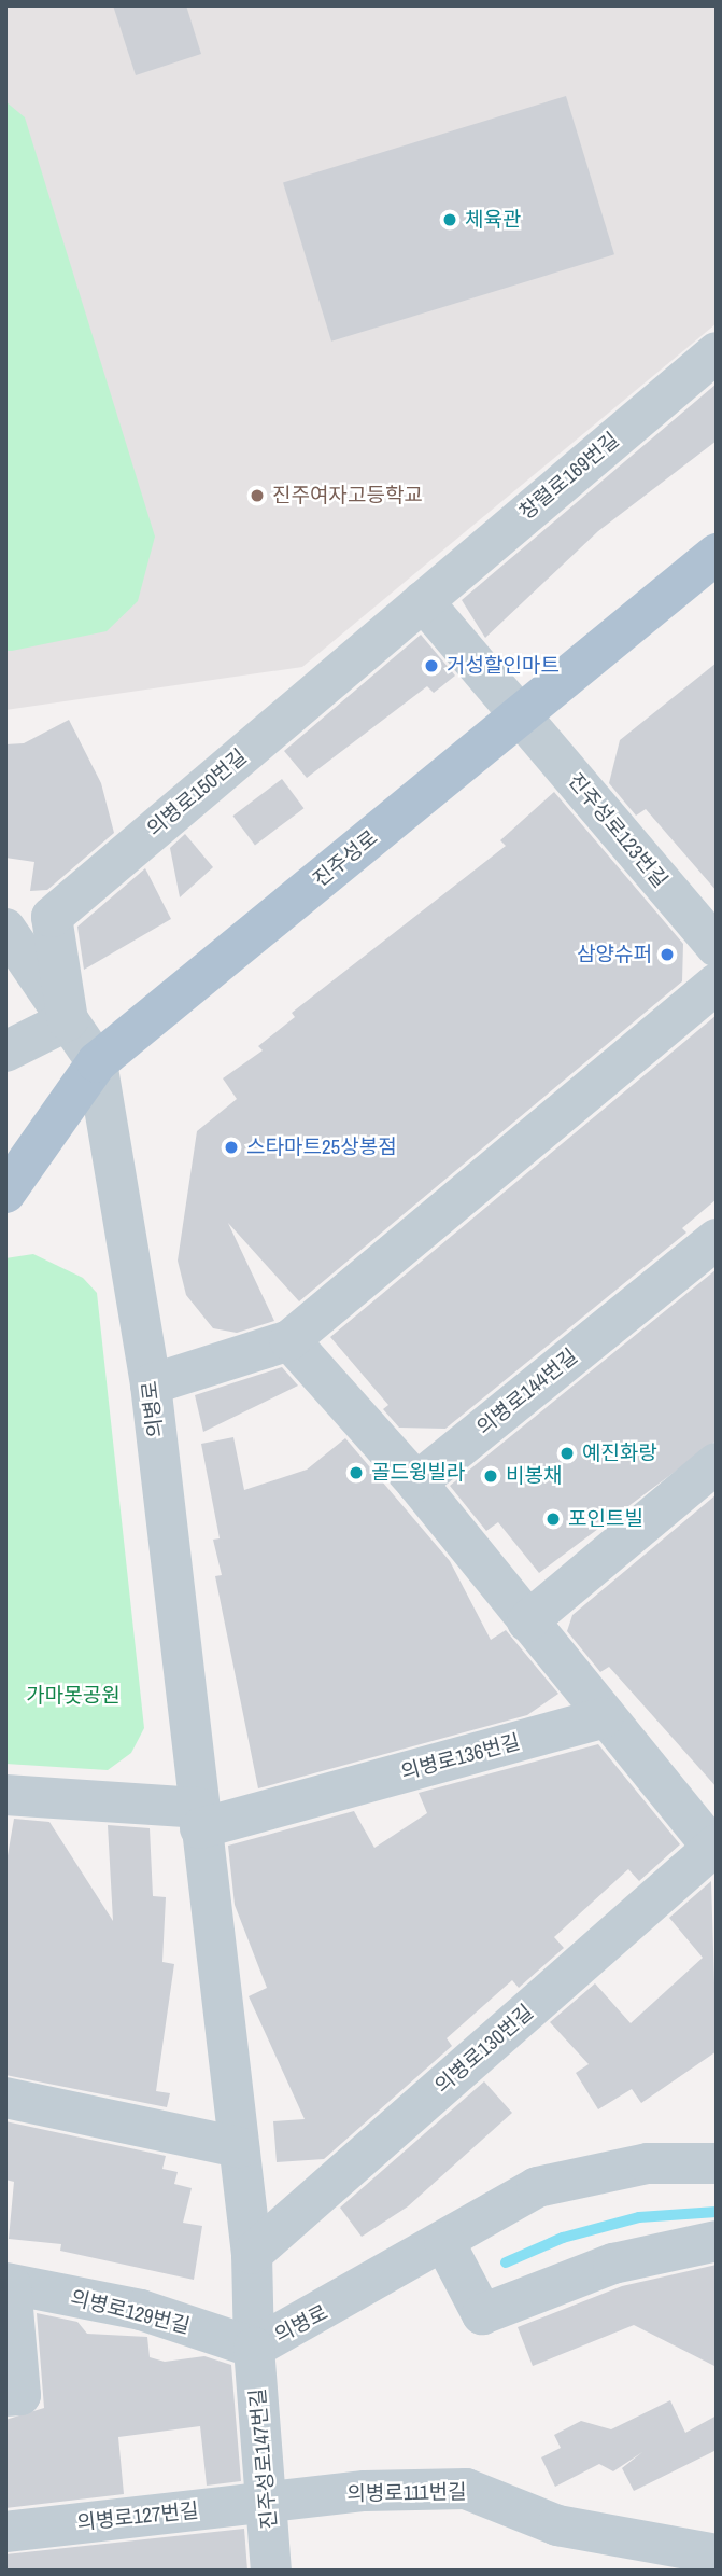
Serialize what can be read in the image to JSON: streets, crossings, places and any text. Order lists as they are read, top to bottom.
{
  "streets": {
    "main road": ["진주성로"],
    "street": [
      "창렬로169번길",
      "의병로150번길",
      "진주성로123번길",
      "의병로144번길",
      "의병로",
      "의병로136번길",
      "의병로130번길",
      "의병로129번길",
      "진주성로147번길",
      "의병로111번길",
      "의병로127번길"
    ]
  },
  "crossings": [
    ["창렬로169번길", "의병로150번길"],
    ["창렬로169번길", "진주성로123번길"],
    ["의병로150번길", "진주성로123번길"],
    ["의병로150번길", "의병로"],
    ["진주성로123번길", "진주성로"],
    ["진주성로", "의병로"],
    ["의병로", "의병로136번길"],
    ["의병로", "의병로130번길"],
    ["의병로", "의병로129번길"],
    ["의병로", "진주성로147번길"],
    ["의병로129번길", "진주성로147번길"],
    ["진주성로147번길", "의병로111번길"],
    ["진주성로147번길", "의병로127번길"],
    ["의병로111번길", "의병로127번길"]
  ],
  "parks": ["가마못공원"],
  "places": [
    "체육관",
    "진주여자고등학교",
    "거성할인마트",
    "삼양슈퍼",
    "스타마트25상봉점",
    "예진화랑",
    "골드윙빌라",
    "비봉채",
    "포인트빌"
  ]
}
